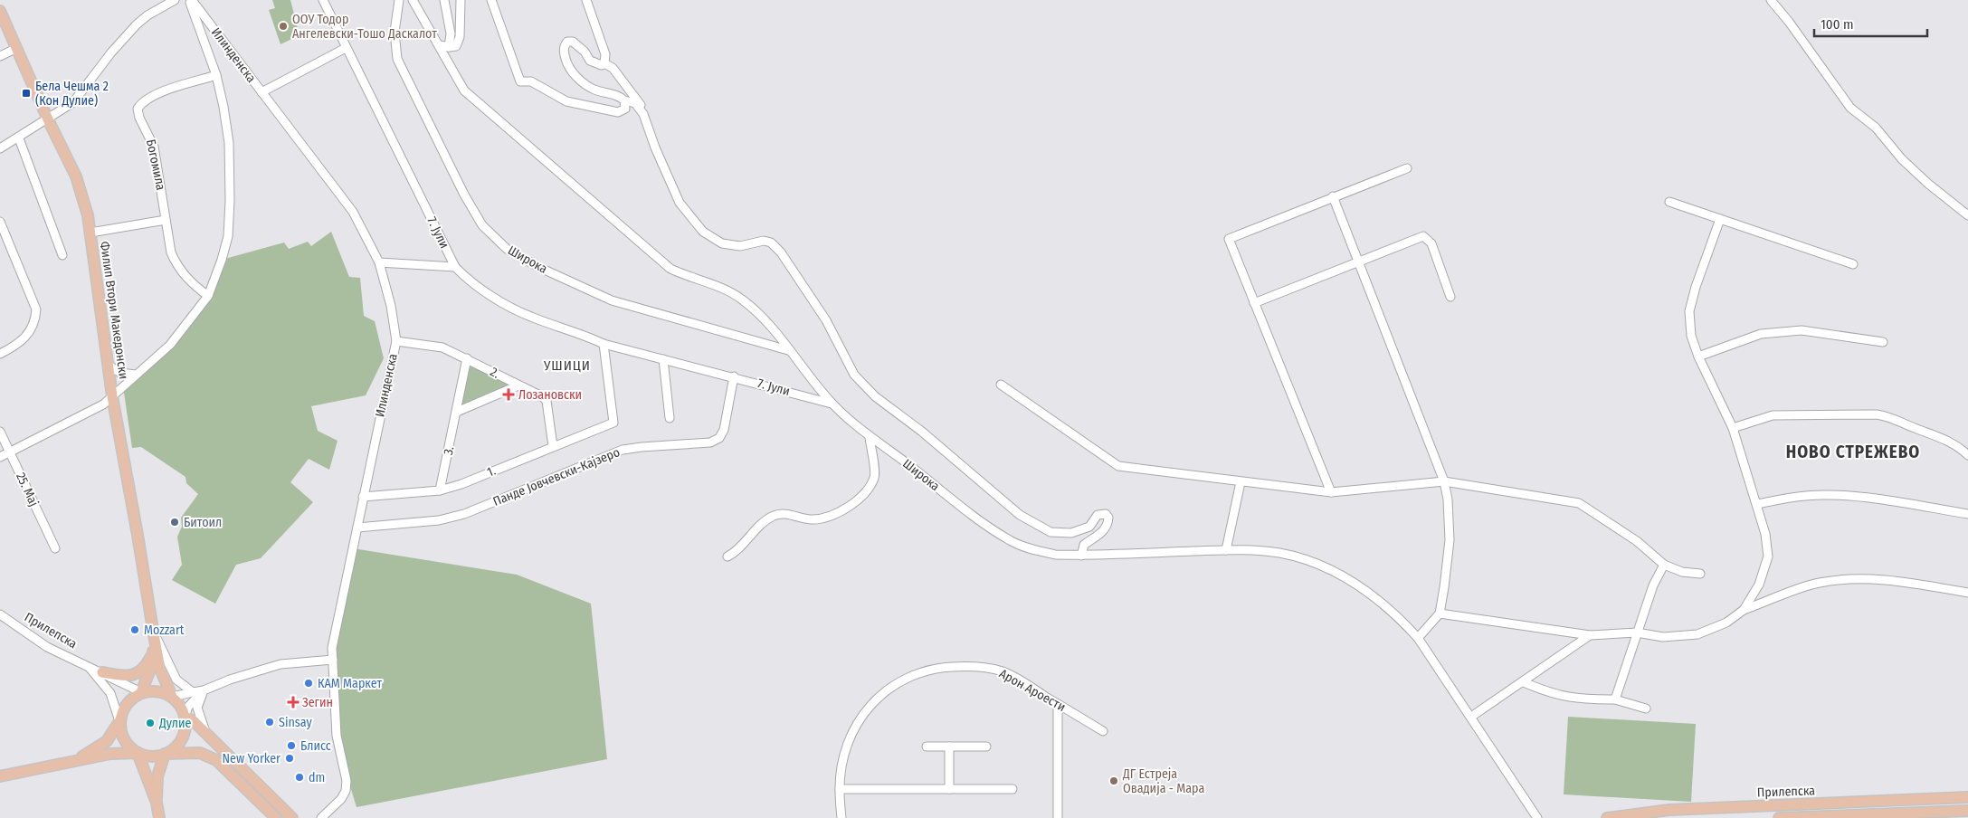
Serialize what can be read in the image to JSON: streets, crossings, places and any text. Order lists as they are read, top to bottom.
{
  "streets": {
    "main road": ["Филип Втори Македонски", "Прилепска"],
    "street": [
      "Илинденска",
      "Богомила",
      "7. Јули",
      "Широка",
      "2.",
      "3.",
      "1.",
      "Панде Јовчевски-Кајзеро",
      "25. Мај",
      "Арон Ароести"
    ]
  },
  "crossings": [
    ["Илинденска", "2."],
    ["Илинденска", "1."],
    ["Илинденска", "Панде Јовчевски-Кајзеро"],
    ["7. Јули", "Широка"],
    ["7. Јули", "1."],
    ["7. Јули", "Панде Јовчевски-Кајзеро"],
    ["2.", "3."],
    ["2.", "1."],
    ["3.", "1."]
  ],
  "districts": ["УШИЦИ", "НОВО СТРЕЖЕВО"],
  "places": {
    "other": [
      "ООУ Тодор Ангелевски-Тошо Даскалот",
      "Битоил",
      "Mozzart",
      "КАМ Маркет",
      "Sinsay",
      "Дулие",
      "Блисс",
      "New Yorker",
      "dm",
      "ДГ Естреја Овадија - Мара"
    ],
    "transit": ["Бела Чешма 2 (Кон Дулие)"],
    "health": ["Лозановски", "Зегин"]
  },
  "scale_bar": "100 m"
}
